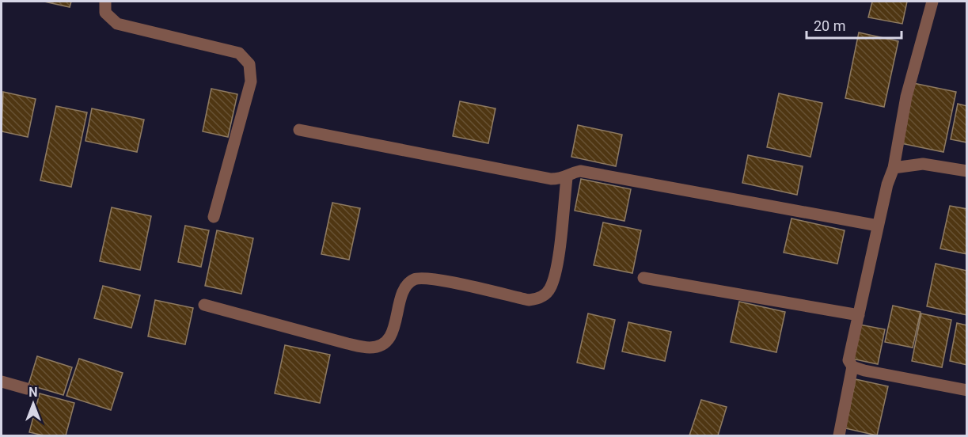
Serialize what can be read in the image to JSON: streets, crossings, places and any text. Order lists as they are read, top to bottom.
{
  "scale_bar": "20 m",
  "north": "top"
}
